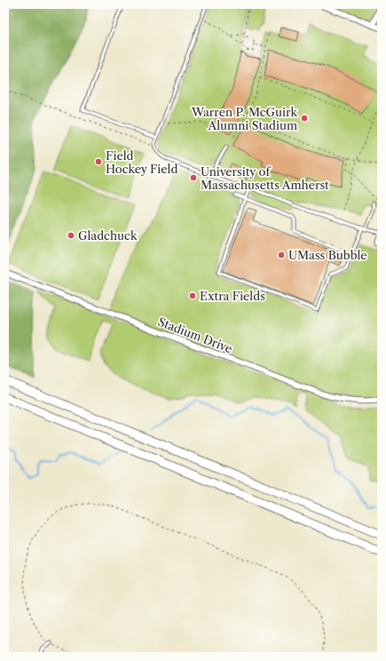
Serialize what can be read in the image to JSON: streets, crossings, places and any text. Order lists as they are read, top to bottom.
{
  "streets": {
    "street": ["Stadium Drive"]
  },
  "places": [
    "Warren P. McGuirk Alumni Stadium",
    "Field Hockey Field",
    "University of Massachusetts Amherst",
    "Gladchuck",
    "UMass Bubble",
    "Extra Fields"
  ]
}
